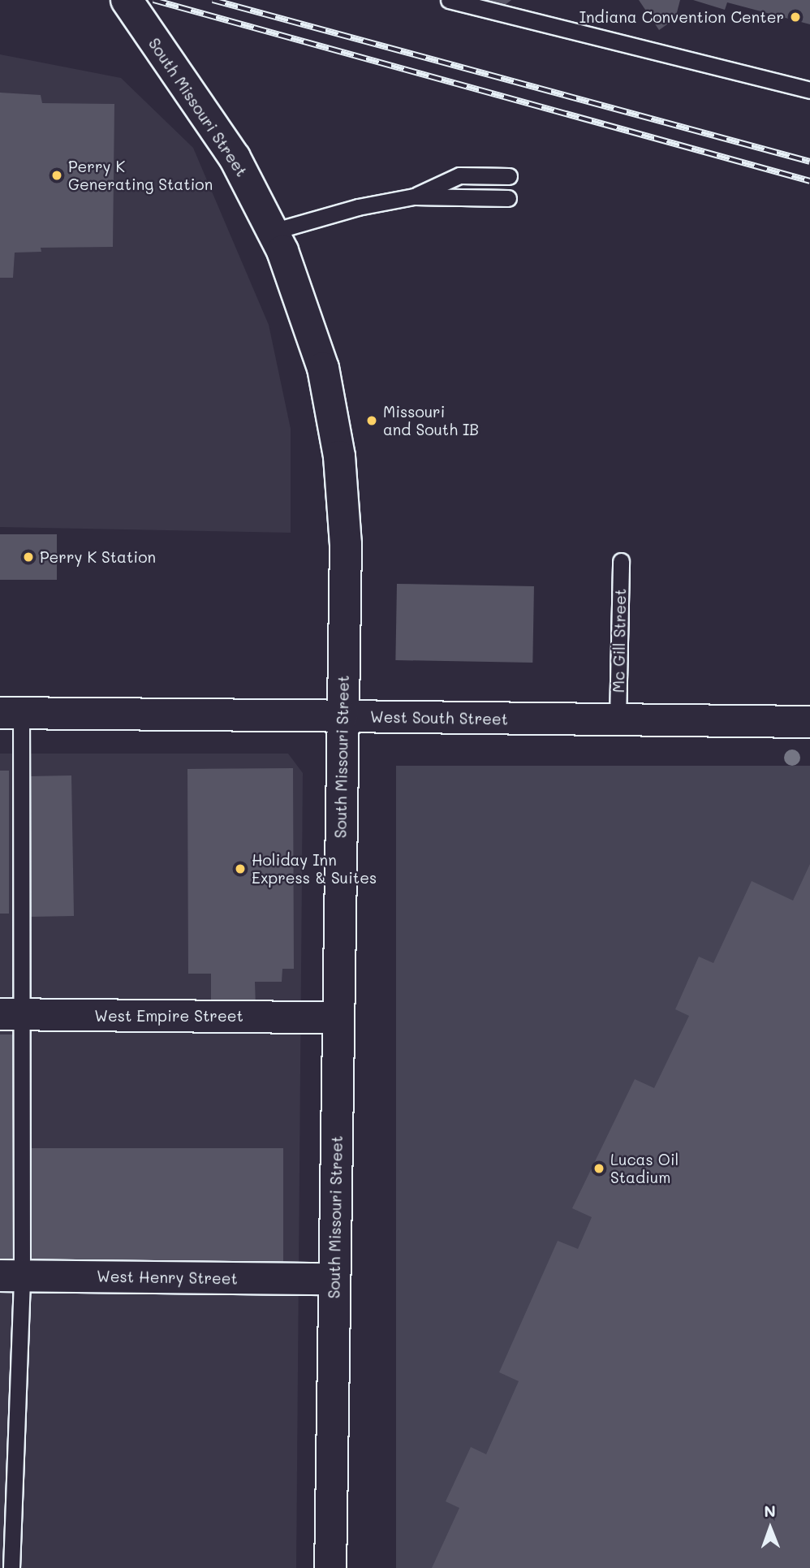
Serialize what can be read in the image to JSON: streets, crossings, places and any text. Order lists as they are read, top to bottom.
{
  "streets": {
    "main road": [
      "South Missouri Street",
      "West South Street",
      "West Empire Street",
      "West Henry Street"
    ],
    "lane": ["Mc Gill Street"]
  },
  "crossings": [
    ["South Missouri Street", "West South Street"],
    ["South Missouri Street", "West Empire Street"],
    ["South Missouri Street", "West Henry Street"],
    ["Mc Gill Street", "West South Street"]
  ],
  "places": [
    "Indiana Convention Center",
    "Perry K Generating Station",
    "Missouri and South IB",
    "Perry K Station",
    "Holiday Inn Express & Suites",
    "Lucas Oil Stadium"
  ],
  "north": "top"
}
